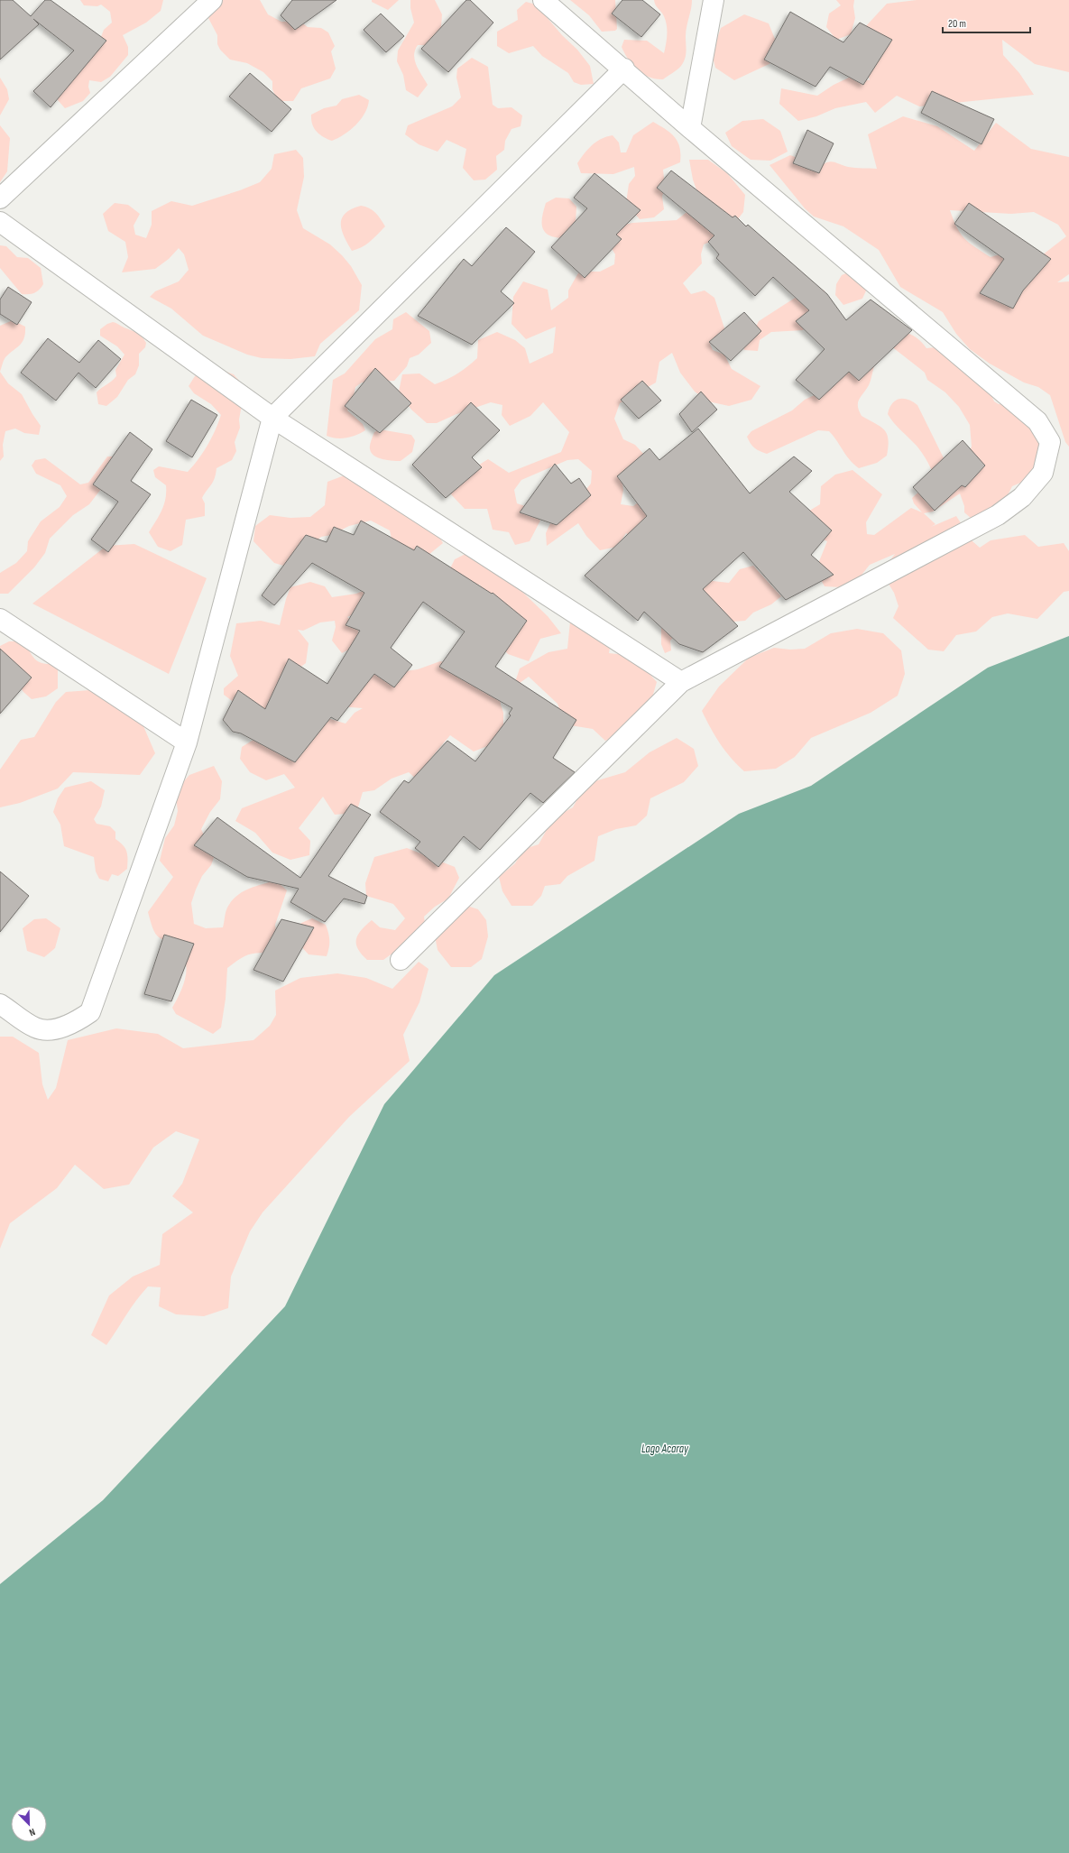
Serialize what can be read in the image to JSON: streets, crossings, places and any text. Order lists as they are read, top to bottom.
{
  "water": ["Lago Acaray"],
  "scale_bar": "20 m",
  "north": "bottom right"
}
